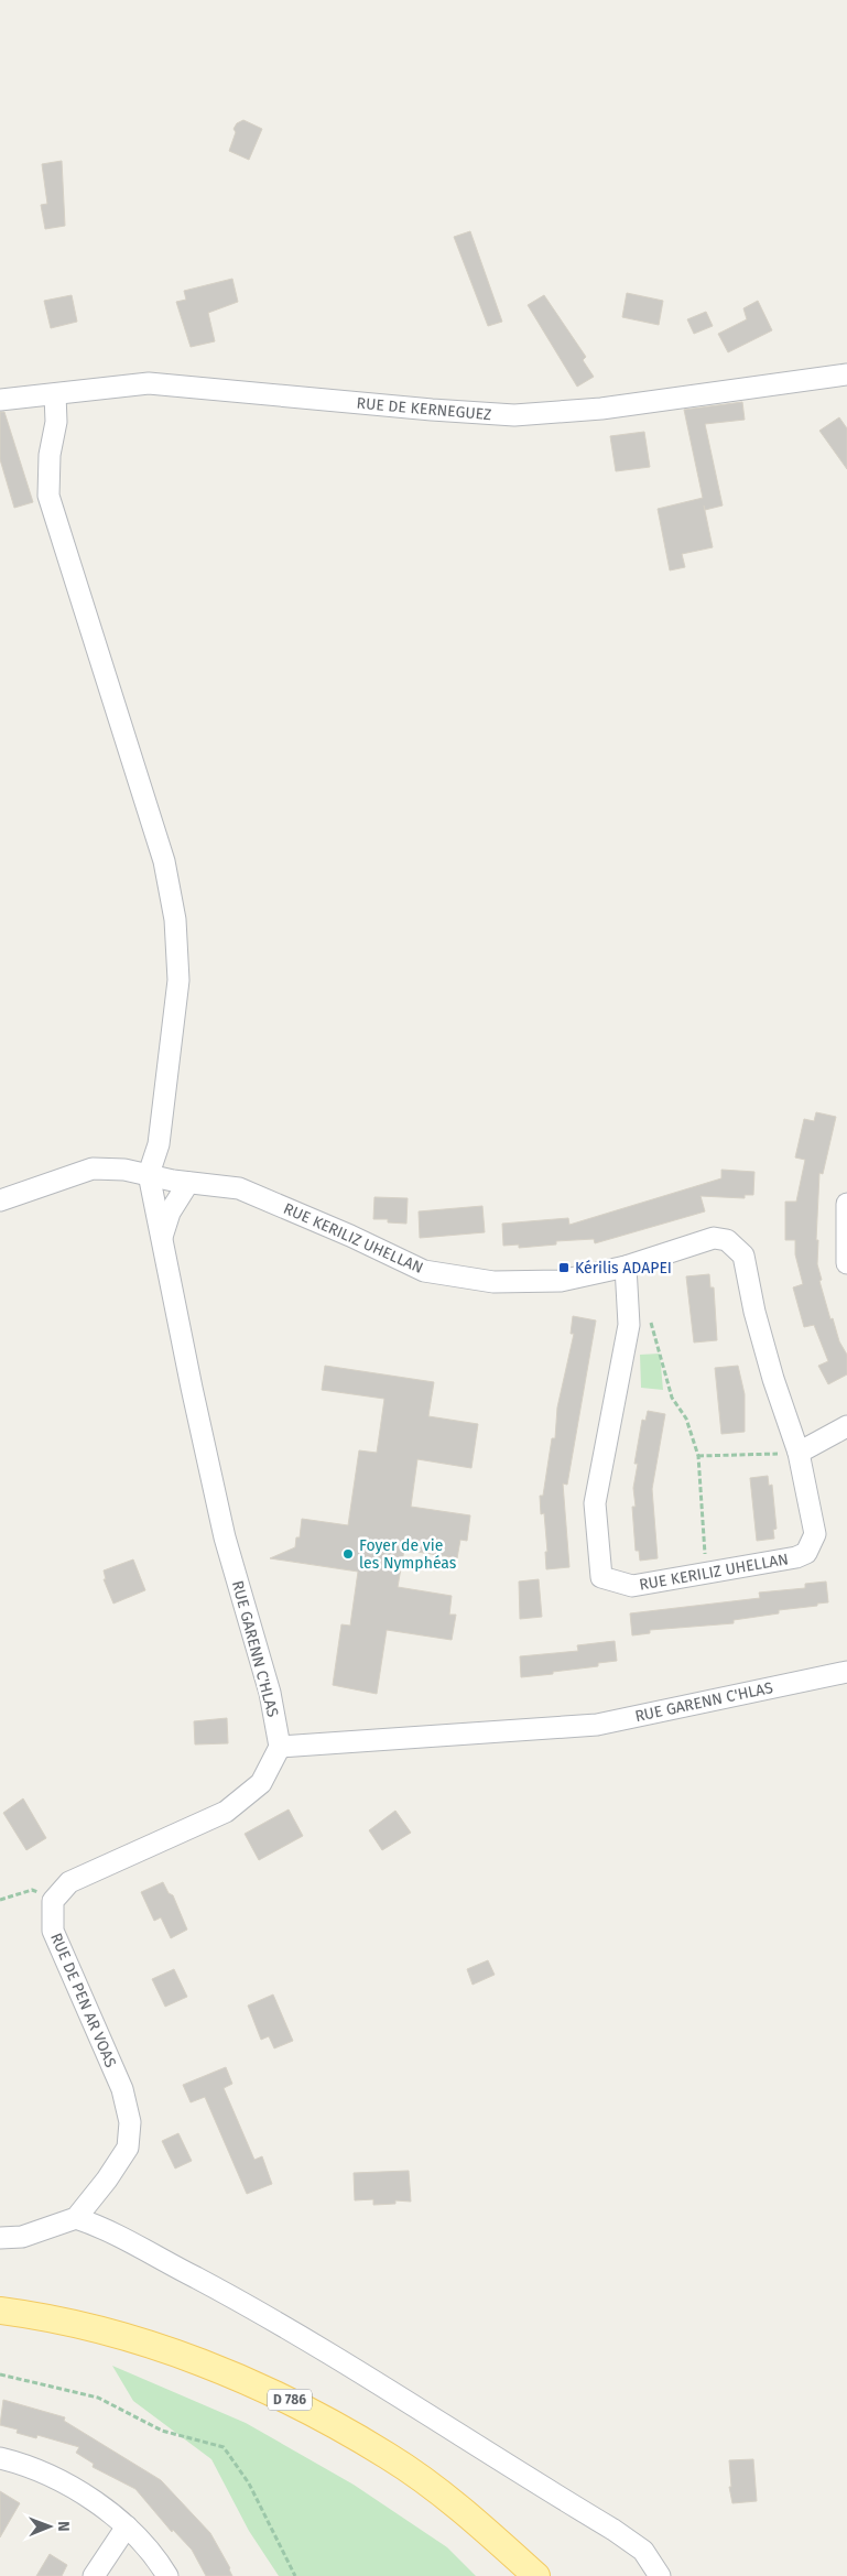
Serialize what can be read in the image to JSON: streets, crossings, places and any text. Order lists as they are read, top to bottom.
{
  "streets": {
    "main road": ["D 786"],
    "street": [
      "RUE DE KERNEGUEZ",
      "RUE KERILIZ UHELLAN",
      "RUE GARENN C'HLAS",
      "RUE DE PEN AR VOAS"
    ]
  },
  "crossings": [
    ["RUE KERILIZ UHELLAN", "RUE GARENN C'HLAS"]
  ],
  "places": {
    "transit": ["Kérilis ADAPEI"],
    "other": ["Foyer de vie les Nymphéas"]
  },
  "north": "right"
}
